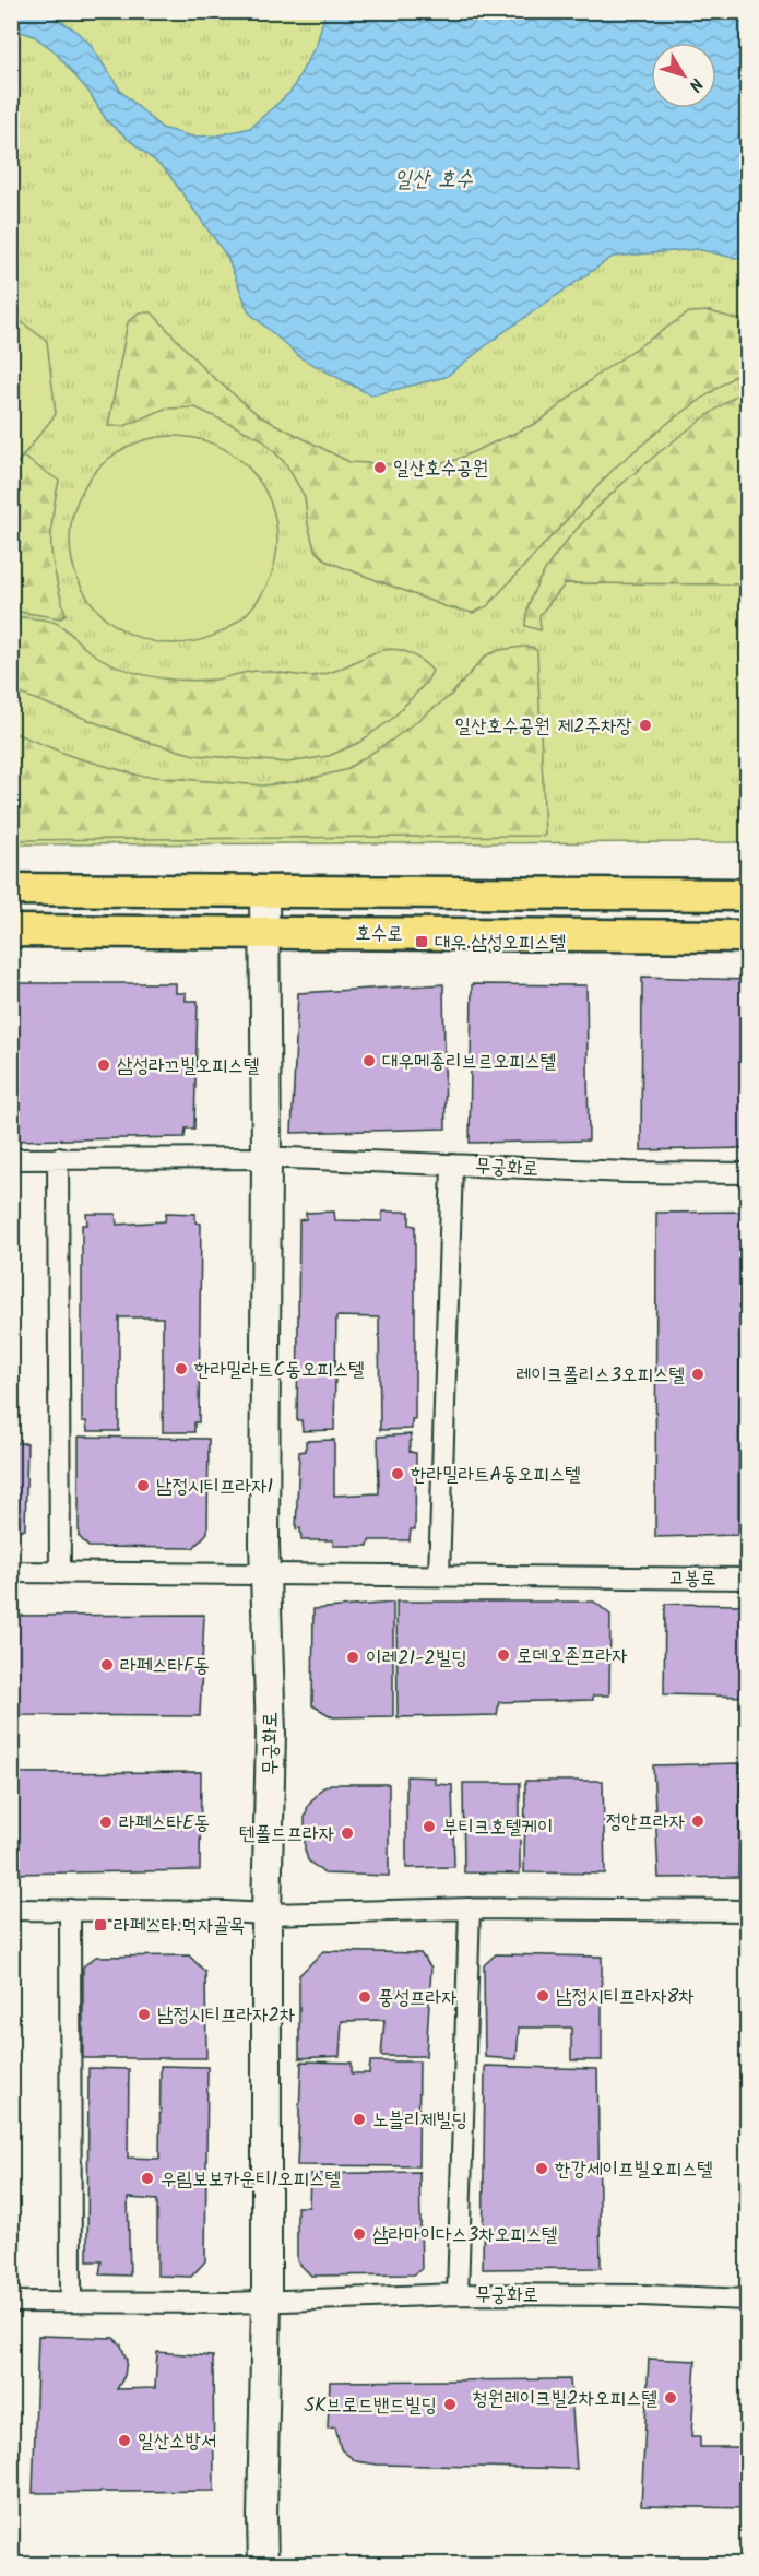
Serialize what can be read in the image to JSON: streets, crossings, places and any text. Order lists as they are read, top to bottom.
{
  "streets": {
    "main road": ["호수로", "무궁화로"],
    "street": ["고봉로"]
  },
  "crossings": [
    ["호수로", "무궁화로"]
  ],
  "water": ["일산 호수"],
  "places": {
    "other": [
      "일산호수공원",
      "일산호수공원 제2주차장",
      "대우메종리브르오피스텔",
      "삼성라끄빌오피스텔",
      "한라밀라트C동오피스텔",
      "레이크폴리스3오피스텔",
      "한라밀라트A동오피스텔",
      "남정시티프라자1",
      "로데오존프라자",
      "이레21-2빌딩",
      "라페스타F동",
      "정안프라자",
      "라페스타E동",
      "부티크호텔케이",
      "텐폴드프라자",
      "남정시티프라자8차",
      "풍성프라자",
      "남정시티프라자2차",
      "노블리제빌딩",
      "한강세이프빌오피스텔",
      "우림보보카운티1오피스텔",
      "삼라마이다스3차오피스텔",
      "청원레이크빌2차오피스텔",
      "SK브로드밴드빌딩",
      "일산소방서"
    ],
    "transit": ["대우.삼성오피스텔", "라페스타.먹자골목"]
  },
  "north": "bottom right"
}
